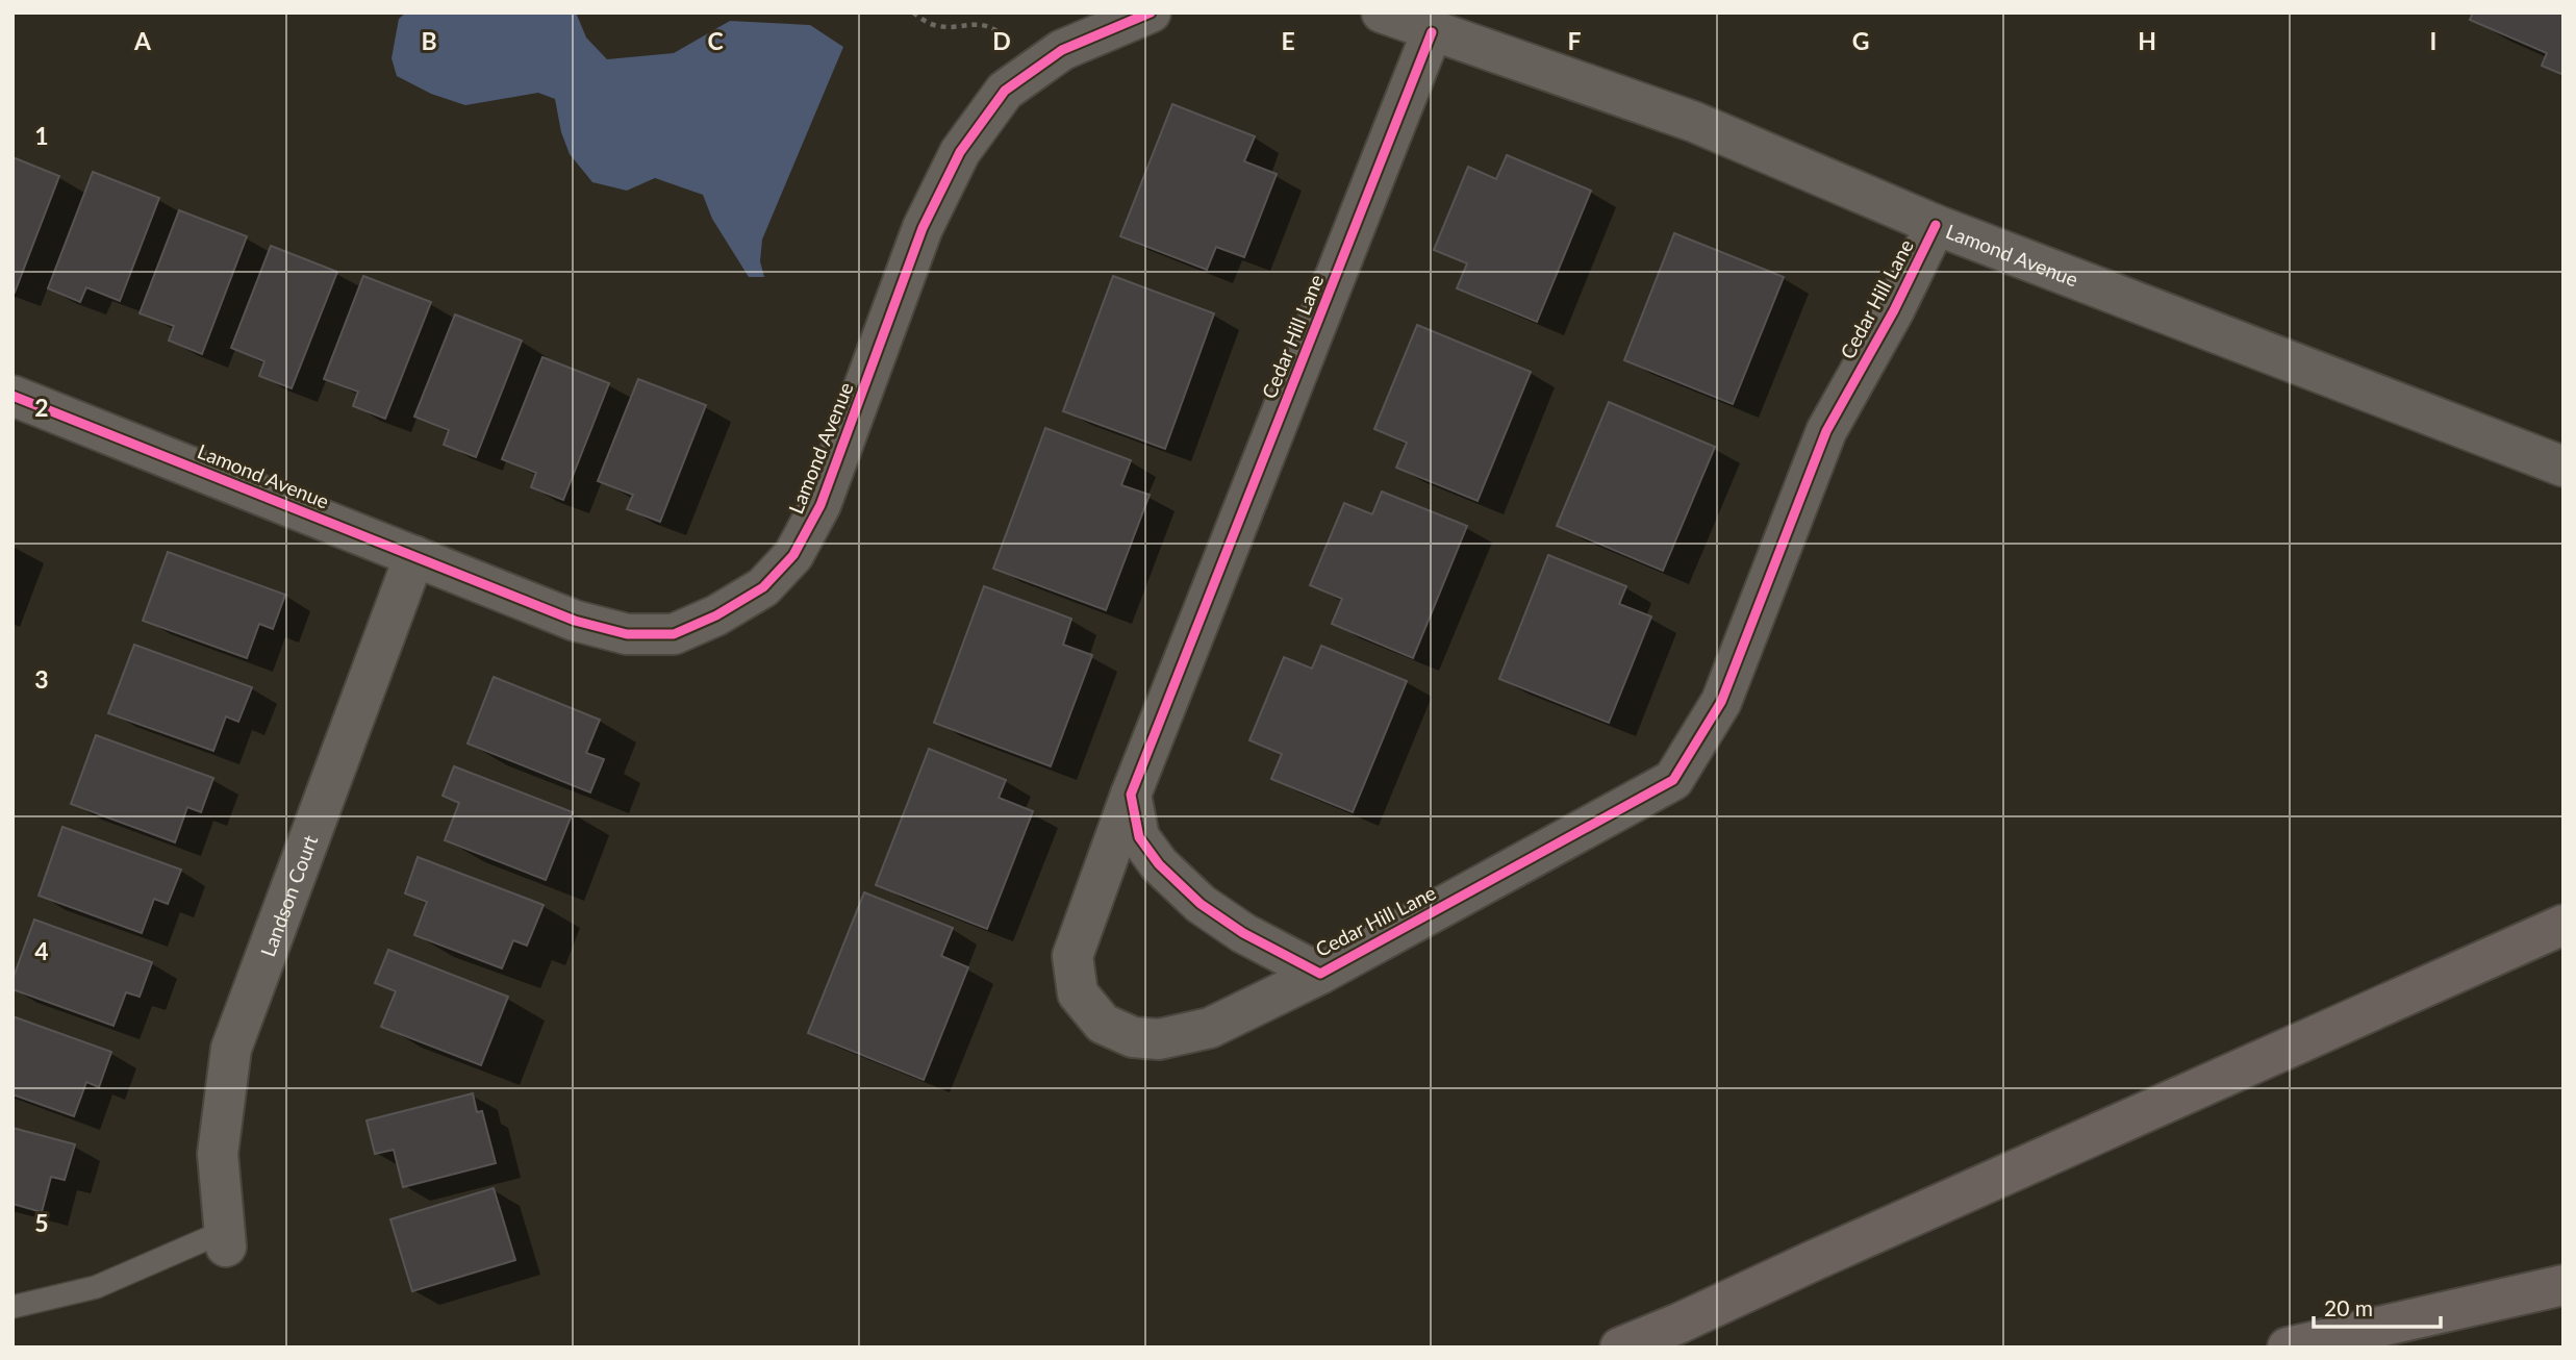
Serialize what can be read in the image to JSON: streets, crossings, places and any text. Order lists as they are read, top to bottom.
{
  "streets": {
    "street": ["Lamond Avenue", "Cedar Hill Lane", "Landson Court"]
  },
  "crossings": [
    ["Lamond Avenue", "Cedar Hill Lane"],
    ["Lamond Avenue", "Landson Court"]
  ],
  "scale_bar": "20 m",
  "grid": {
    "columns": [
      "A",
      "B",
      "C",
      "D",
      "E",
      "F",
      "G",
      "H",
      "I"
    ],
    "rows": [
      "1",
      "2",
      "3",
      "4",
      "5"
    ]
  }
}
